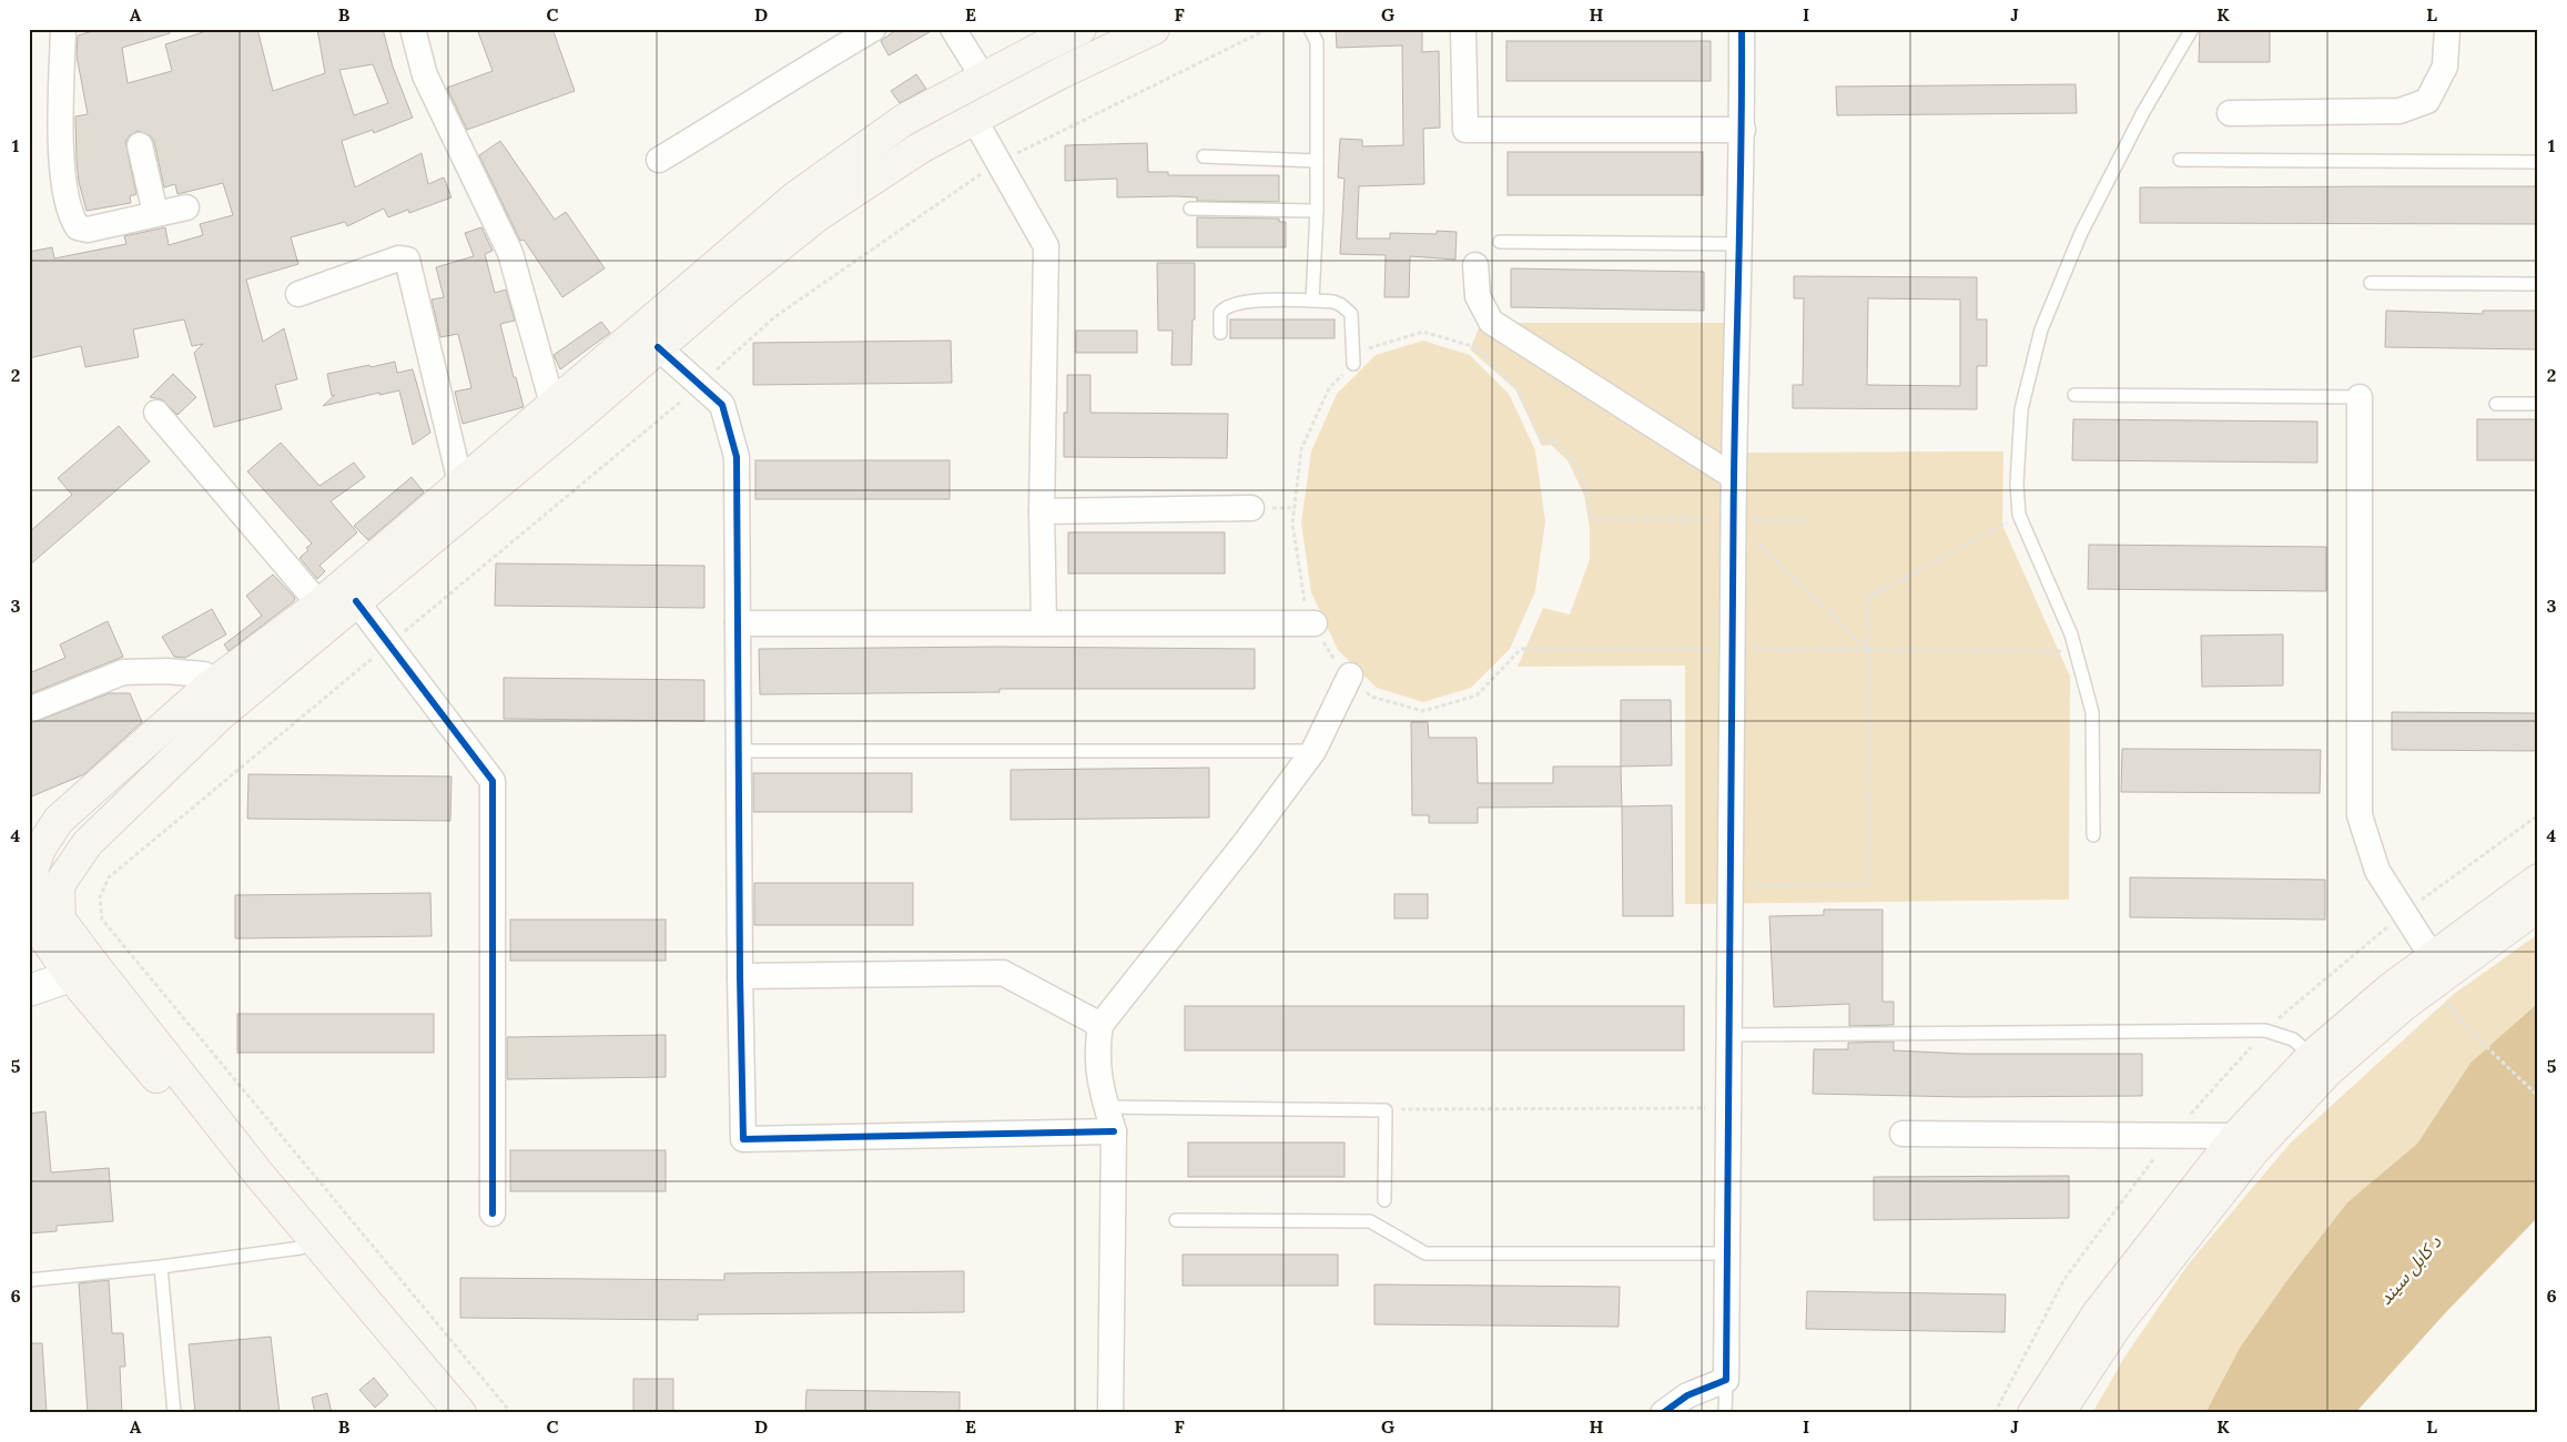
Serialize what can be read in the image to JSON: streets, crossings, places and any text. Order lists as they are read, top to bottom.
{
  "water": ["د کابل سيند"],
  "grid": {
    "columns": [
      "A",
      "B",
      "C",
      "D",
      "E",
      "F",
      "G",
      "H",
      "I",
      "J",
      "K",
      "L"
    ],
    "rows": [
      "1",
      "2",
      "3",
      "4",
      "5",
      "6"
    ]
  }
}
